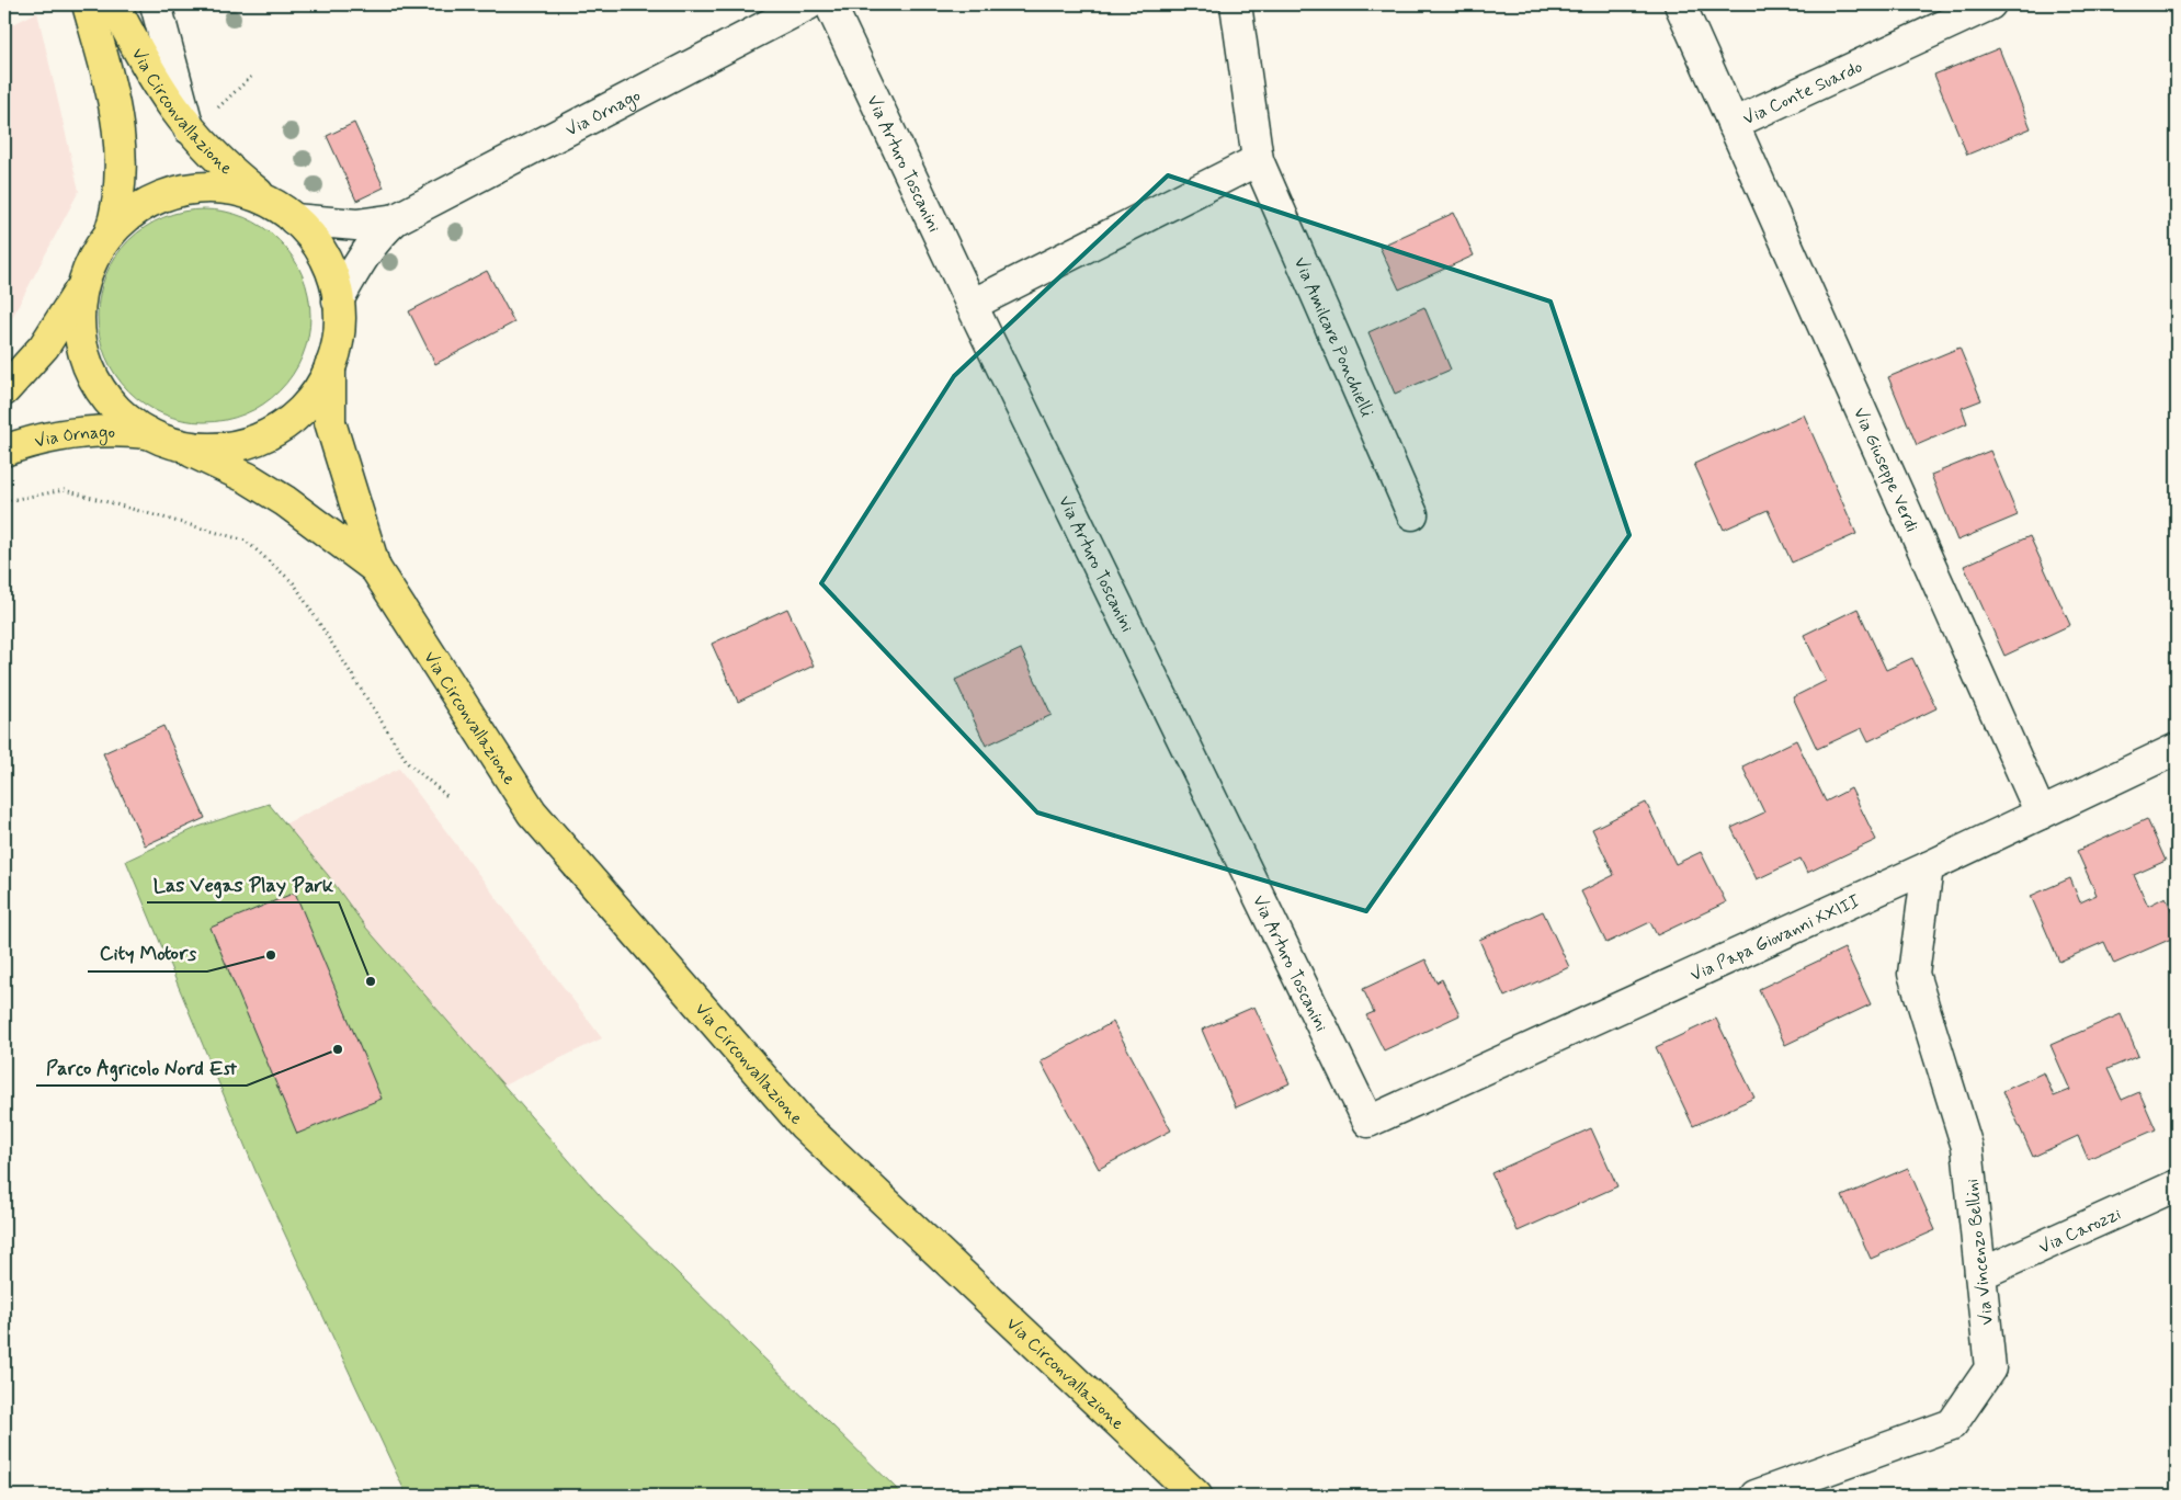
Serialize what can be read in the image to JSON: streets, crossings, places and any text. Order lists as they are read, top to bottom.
{
  "streets": {
    "main road": ["Via Circonvallazione", "Via Ornago"],
    "street": [
      "Via Conte Suardo",
      "Via Arturo Toscanini",
      "Via Amilcare Ponchielli",
      "Via Giuseppe Verdi",
      "Via Papa Giovanni XXIII",
      "Via Carozzi",
      "Via Vincenzo Bellini"
    ]
  },
  "crossings": [
    ["Via Conte Suardo", "Via Giuseppe Verdi"],
    ["Via Circonvallazione", "Via Ornago"],
    ["Via Arturo Toscanini", "Via Papa Giovanni XXIII"],
    ["Via Giuseppe Verdi", "Via Papa Giovanni XXIII"],
    ["Via Papa Giovanni XXIII", "Via Vincenzo Bellini"],
    ["Via Carozzi", "Via Vincenzo Bellini"]
  ],
  "places": ["City Motors", "Las Vegas Play Park", "Parco Agricolo Nord Est"]
}
